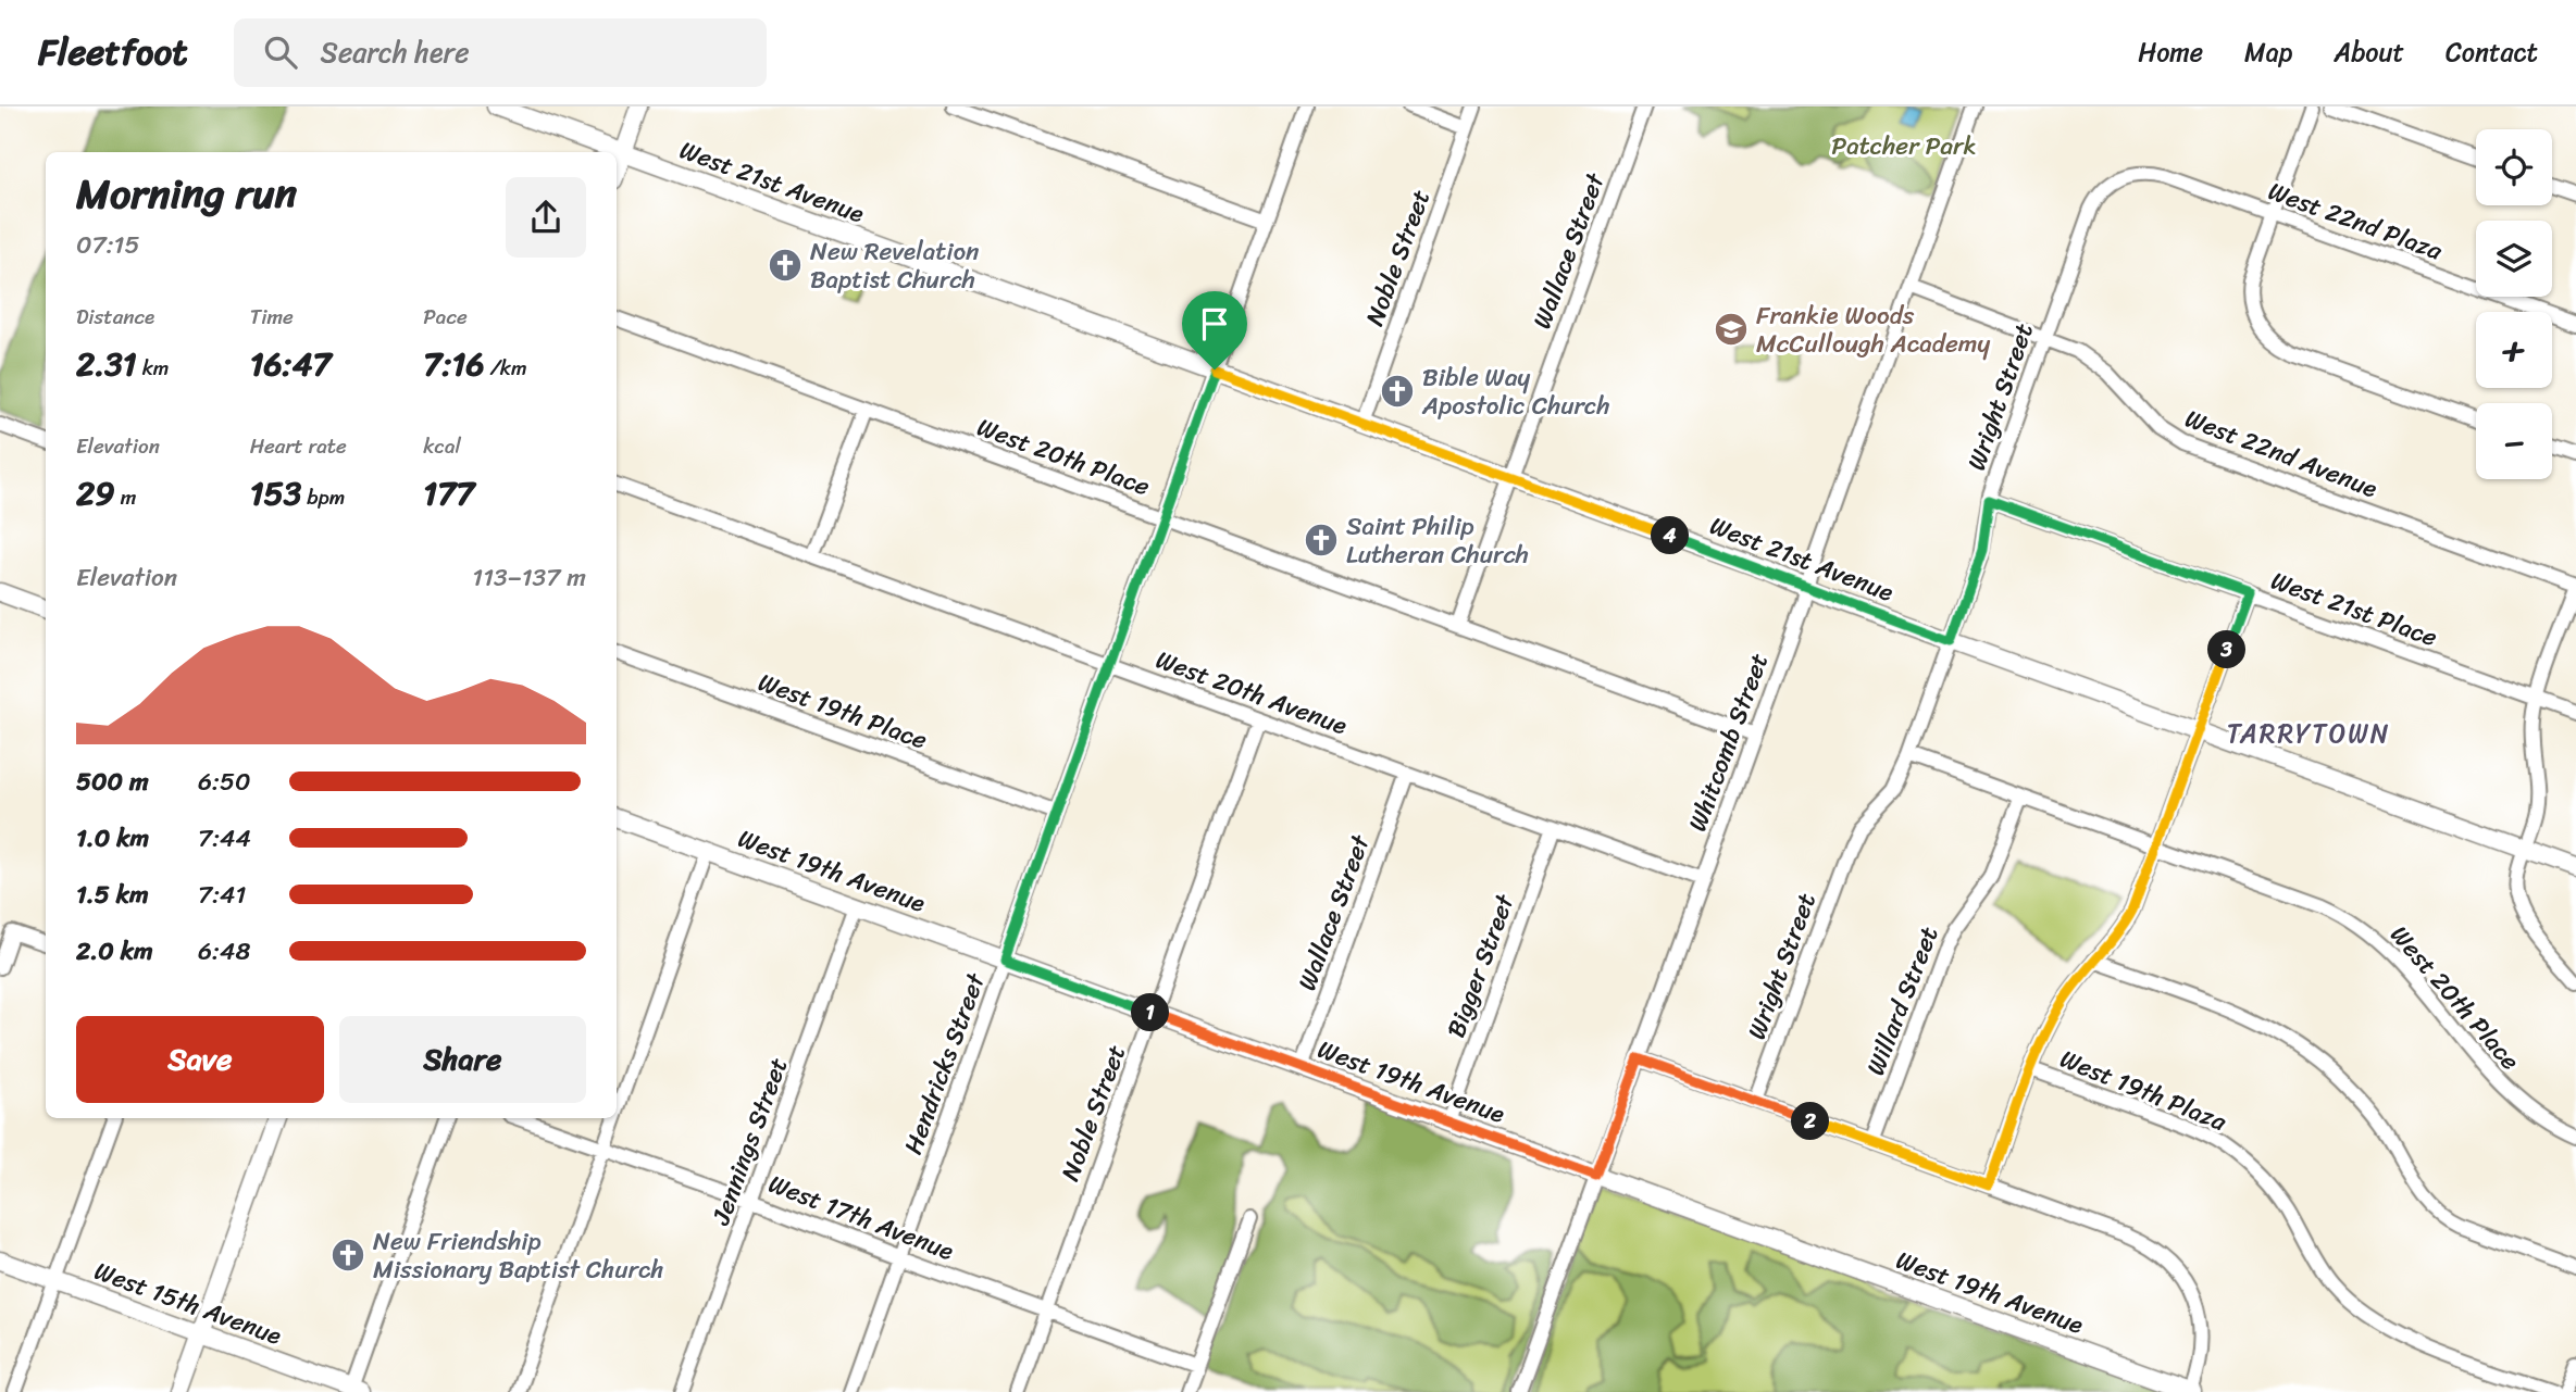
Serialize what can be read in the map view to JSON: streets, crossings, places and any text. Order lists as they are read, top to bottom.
{
  "streets": {
    "street": [
      "West 21st Avenue",
      "West 22nd Plaza",
      "Wallace Street",
      "Noble Street",
      "Wright Street",
      "West 22nd Avenue",
      "West 20th Place",
      "West 21st Place",
      "West 20th Avenue",
      "West 19th Place",
      "Whitcomb Street",
      "West 19th Avenue",
      "Bigger Street",
      "Willard Street",
      "Hendricks Street",
      "West 19th Plaza",
      "Jennings Street",
      "West 17th Avenue",
      "West 15th Avenue"
    ]
  },
  "crossings": [
    ["West 21st Avenue", "Wallace Street"],
    ["West 21st Avenue", "Noble Street"],
    ["West 21st Avenue", "Wright Street"],
    ["West 21st Avenue", "Whitcomb Street"],
    ["West 21st Avenue", "Hendricks Street"],
    ["West 22nd Plaza", "Wright Street"],
    ["Wallace Street", "West 20th Place"],
    ["Wallace Street", "West 20th Avenue"],
    ["Wallace Street", "West 19th Avenue"],
    ["Noble Street", "West 20th Avenue"],
    ["Noble Street", "West 19th Avenue"],
    ["Noble Street", "West 17th Avenue"],
    ["Wright Street", "West 22nd Avenue"],
    ["Wright Street", "West 20th Place"],
    ["Wright Street", "West 21st Place"],
    ["West 22nd Avenue", "Whitcomb Street"],
    ["West 20th Place", "Whitcomb Street"],
    ["West 20th Place", "Willard Street"],
    ["West 20th Place", "Hendricks Street"],
    ["West 20th Avenue", "Whitcomb Street"],
    ["West 20th Avenue", "Bigger Street"],
    ["West 20th Avenue", "Hendricks Street"],
    ["West 19th Place", "Hendricks Street"],
    ["Whitcomb Street", "West 19th Avenue"],
    ["West 19th Avenue", "Bigger Street"],
    ["West 19th Avenue", "Hendricks Street"],
    ["West 19th Avenue", "Jennings Street"],
    ["Hendricks Street", "West 17th Avenue"],
    ["Jennings Street", "West 17th Avenue"]
  ],
  "districts": ["TARRYTOWN"],
  "parks": ["Patcher Park"],
  "places": {
    "church": [
      "New Revelation Baptist Church",
      "Bible Way Apostolic Church",
      "Saint Philip Lutheran Church",
      "New Friendship Missionary Baptist Church"
    ],
    "school or university": ["Frankie Woods McCullough Academy"]
  },
  "page": {
    "header": "Fleetfoot",
    "search": "Search here",
    "nav": [
      "Home",
      "Map",
      "About",
      "Contact"
    ],
    "map_buttons": ["+", "−"],
    "heading": ["Morning run", "07:15"],
    "stats": [
      ["Distance", "2.31 km"],
      ["Time", "16:47"],
      ["Pace", "7:16 /km"],
      ["Elevation", "29 m"],
      ["Heart rate", "153 bpm"],
      ["kcal", "177"]
    ],
    "pins": [
      "4",
      "3",
      "1",
      "2"
    ],
    "chart": ["Elevation", "113–137 m"],
    "list": [
      {
        "name": "500 m",
        "note": "6:50"
      },
      {
        "name": "1.0 km",
        "note": "7:44"
      },
      {
        "name": "1.5 km",
        "note": "7:41"
      },
      {
        "name": "2.0 km",
        "note": "6:48"
      }
    ],
    "buttons": ["Save", "Share"]
  }
}
